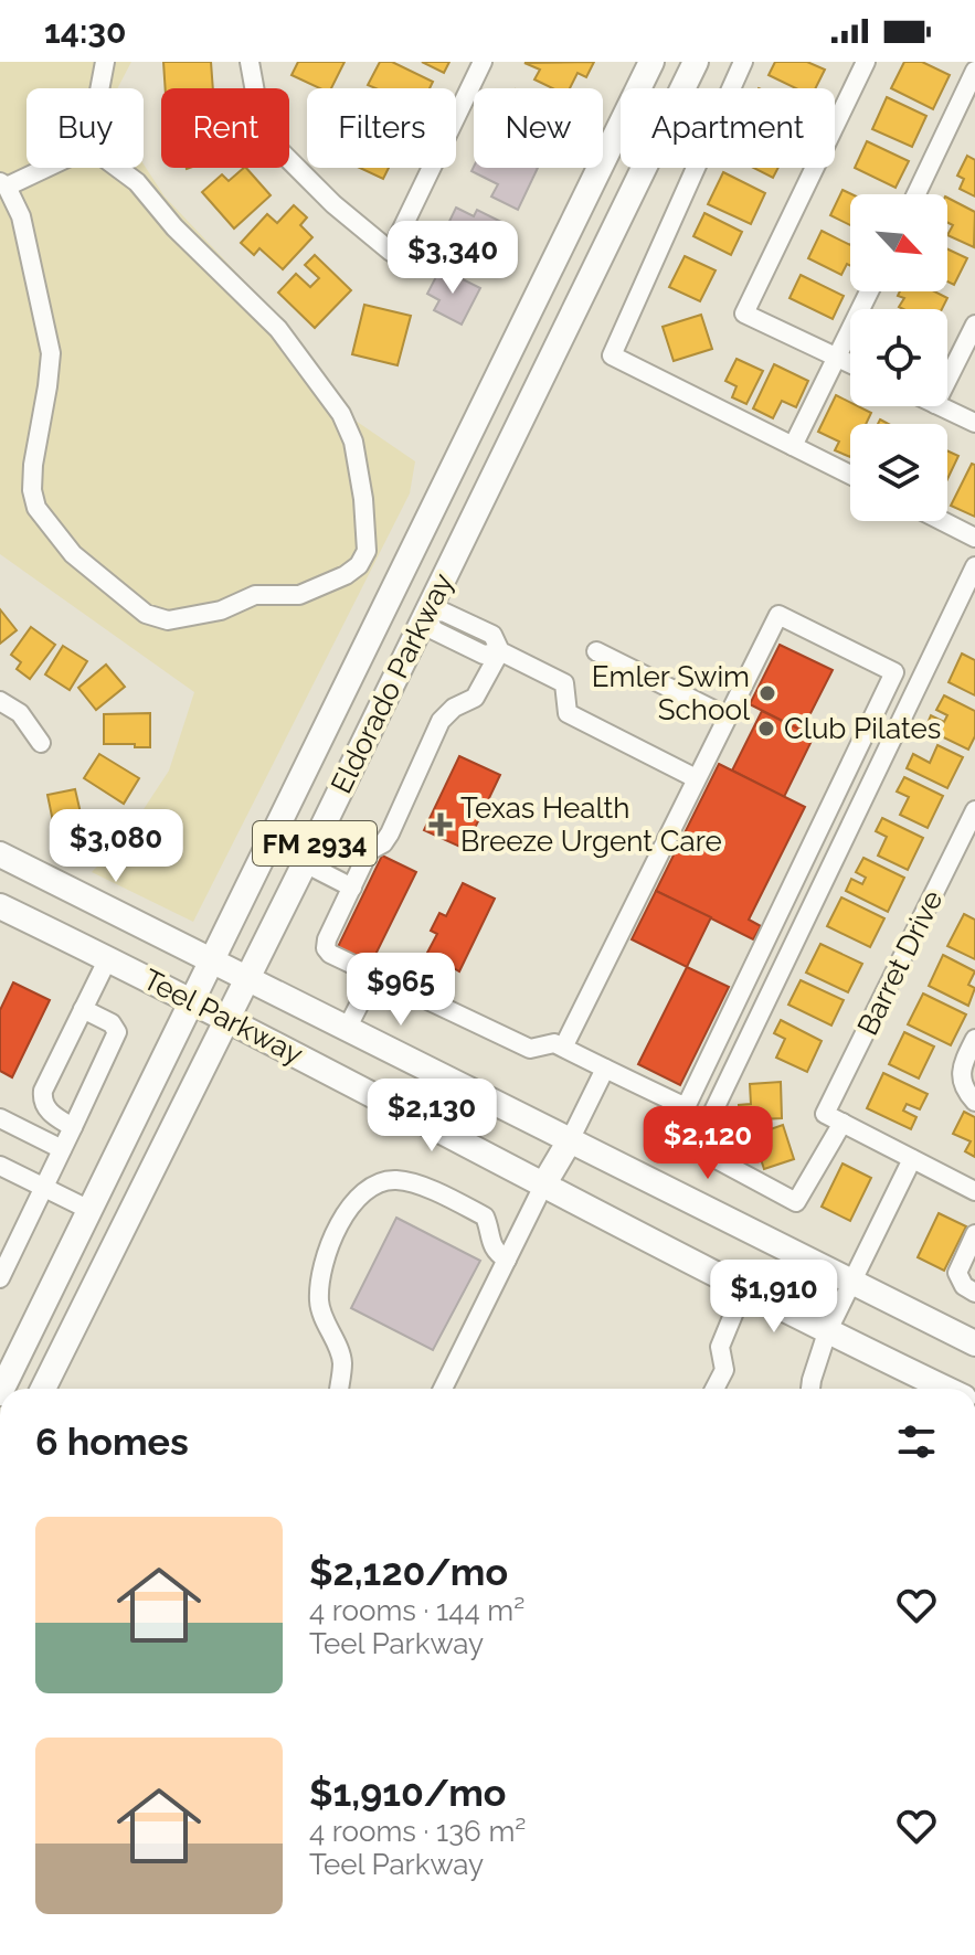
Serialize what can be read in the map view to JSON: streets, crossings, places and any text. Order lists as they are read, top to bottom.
{
  "streets": {
    "main road": ["Eldorado Parkway", "FM 2934", "Teel Parkway"],
    "street": ["Barret Drive"]
  },
  "crossings": [
    ["Eldorado Parkway", "Teel Parkway"]
  ],
  "places": {
    "other": ["Emler Swim School", "Club Pilates"],
    "health": ["Texas Health Breeze Urgent Care"]
  },
  "north": "bottom right",
  "page": {
    "status": "14:30",
    "chip": [
      "Buy",
      "Rent",
      "Filters",
      "New",
      "Apartment"
    ],
    "price": [
      "$3,340",
      "$3,080",
      "$965",
      "$2,130",
      "$2,120",
      "$1,910"
    ],
    "heading": "6 homes",
    "list": [
      {
        "name": "$2,120/mo",
        "note": "4 rooms · 144 m² · Teel Parkway"
      },
      {
        "name": "$1,910/mo",
        "note": "4 rooms · 136 m² · Teel Parkway"
      }
    ]
  }
}
